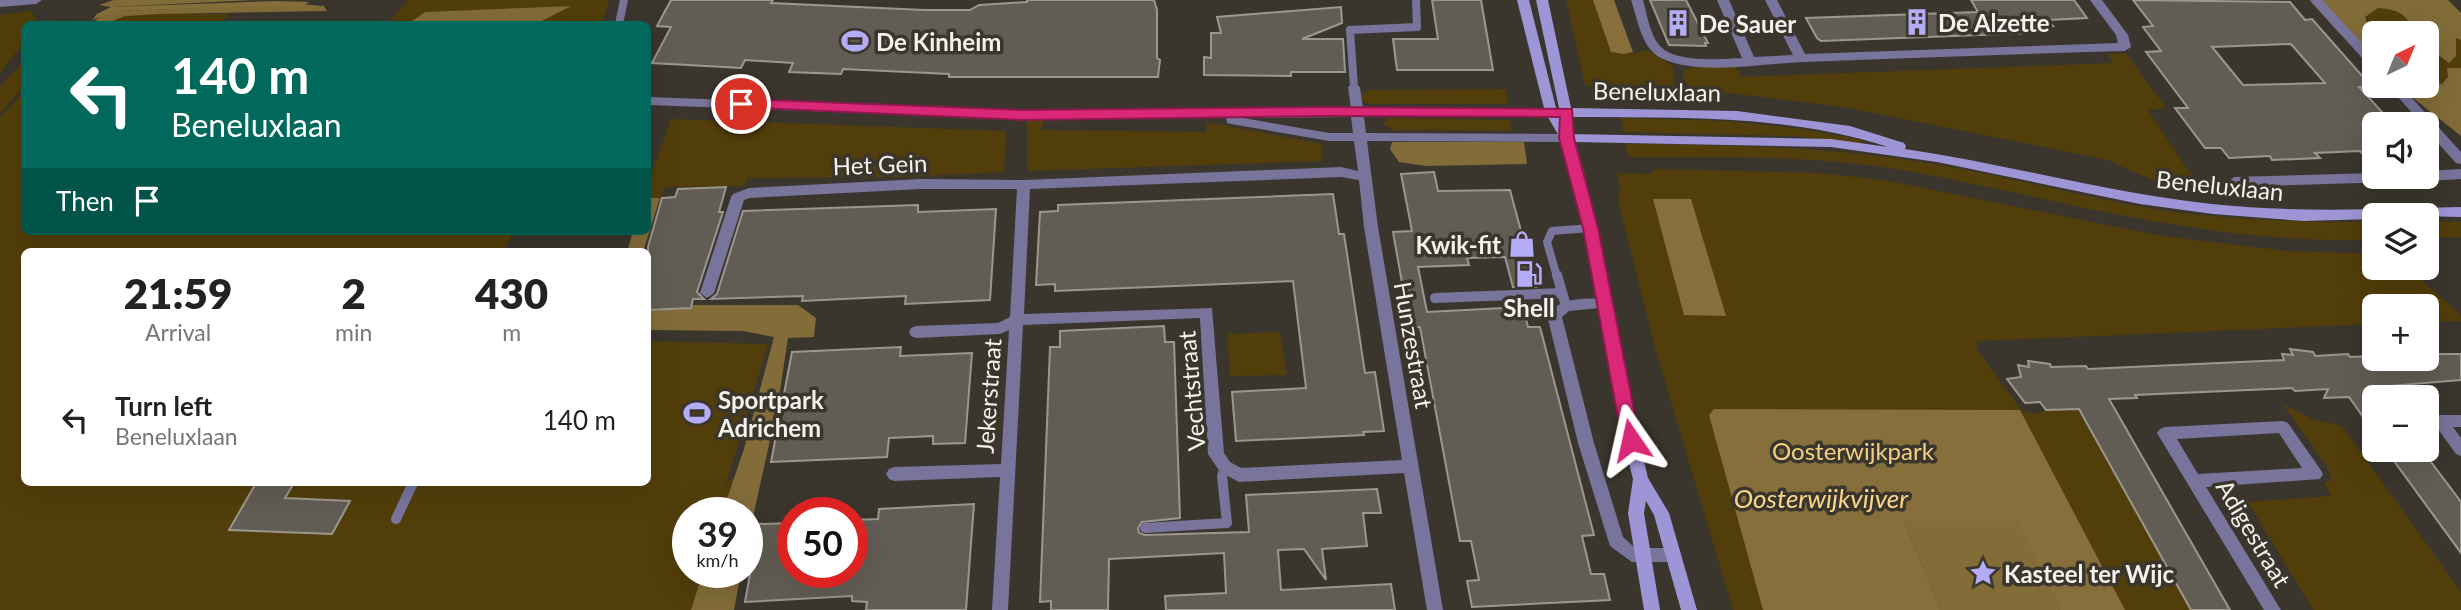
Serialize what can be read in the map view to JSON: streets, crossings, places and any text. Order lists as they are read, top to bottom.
{
  "streets": {
    "main road": ["Beneluxlaan"],
    "street": [
      "Het Gein",
      "Hunzestraat",
      "Vechtstraat",
      "Jekerstraat",
      "Adigestraat"
    ]
  },
  "crossings": [
    ["Beneluxlaan", "Hunzestraat"],
    ["Het Gein", "Jekerstraat"],
    ["Hunzestraat", "Vechtstraat"],
    ["Vechtstraat", "Jekerstraat"]
  ],
  "water": ["Oosterwijkvijver"],
  "parks": ["Oosterwijkpark"],
  "places": {
    "building": ["De Alzette", "De Sauer"],
    "sports": ["De Kinheim", "Sportpark Adrichem"],
    "shop": ["Kwik-fit"],
    "fuel station": ["Shell"],
    "place": ["Kasteel ter Wijc"]
  },
  "north": "top right",
  "page": {
    "map_buttons": ["+", "−"],
    "turn": ["140 m", "Beneluxlaan"],
    "then": "Then",
    "eta": [
      "21:59",
      "Arrival",
      "2",
      "min",
      "430",
      "m"
    ],
    "list": [
      {
        "name": "Turn left",
        "note": "Beneluxlaan",
        "value": "140 m"
      }
    ],
    "speed": "39 km/h",
    "limit": "50"
  }
}
